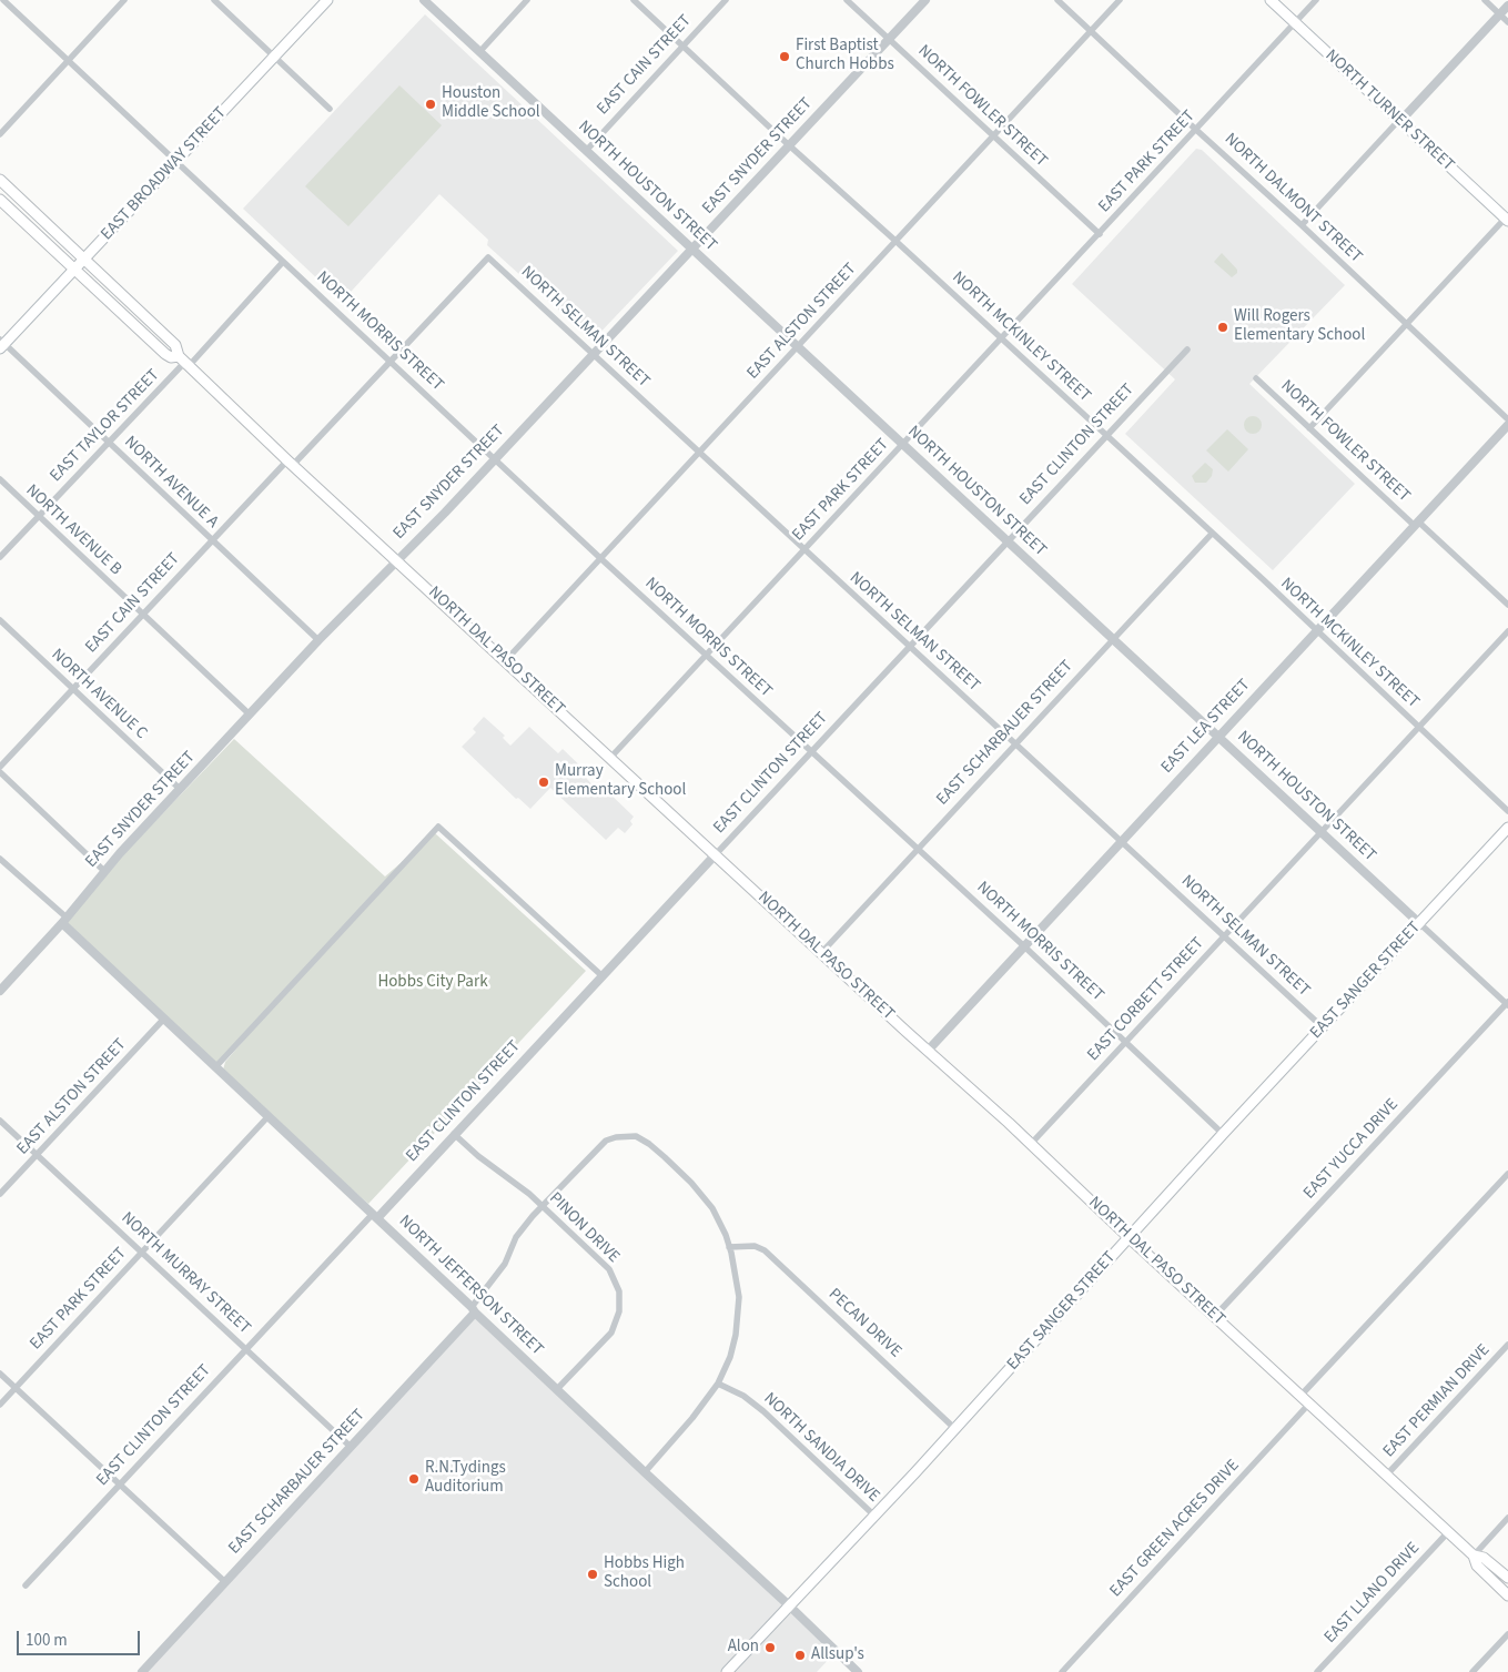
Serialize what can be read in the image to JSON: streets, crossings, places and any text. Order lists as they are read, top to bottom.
{
  "streets": {
    "main road": [
      "NORTH TURNER STREET",
      "EAST BROADWAY STREET",
      "NORTH DAL PASO STREET",
      "EAST SANGER STREET"
    ],
    "street": [
      "EAST CAIN STREET",
      "NORTH FOWLER STREET",
      "EAST SNYDER STREET",
      "EAST PARK STREET",
      "NORTH HOUSTON STREET",
      "NORTH DALMONT STREET",
      "EAST ALSTON STREET",
      "NORTH SELMAN STREET",
      "NORTH MORRIS STREET",
      "NORTH MCKINLEY STREET",
      "EAST TAYLOR STREET",
      "EAST CLINTON STREET",
      "NORTH AVENUE A",
      "NORTH AVENUE B",
      "NORTH AVENUE C",
      "EAST LEA STREET",
      "EAST SCHARBAUER STREET",
      "EAST CORBETT STREET",
      "EAST YUCCA DRIVE",
      "PINON DRIVE",
      "NORTH MURRAY STREET",
      "NORTH JEFFERSON STREET",
      "PECAN DRIVE",
      "EAST PERMIAN DRIVE",
      "NORTH SANDIA DRIVE",
      "EAST GREEN ACRES DRIVE",
      "EAST LLANO DRIVE"
    ]
  },
  "crossings": [
    ["EAST CAIN STREET", "NORTH HOUSTON STREET"],
    ["EAST CAIN STREET", "NORTH SELMAN STREET"],
    ["EAST CAIN STREET", "NORTH MORRIS STREET"],
    ["EAST CAIN STREET", "NORTH MCKINLEY STREET"],
    ["EAST CAIN STREET", "NORTH AVENUE A"],
    ["EAST CAIN STREET", "NORTH AVENUE B"],
    ["EAST CAIN STREET", "NORTH DAL PASO STREET"],
    ["EAST CAIN STREET", "NORTH AVENUE C"],
    ["NORTH FOWLER STREET", "EAST SNYDER STREET"],
    ["NORTH FOWLER STREET", "EAST PARK STREET"],
    ["NORTH FOWLER STREET", "EAST ALSTON STREET"],
    ["NORTH FOWLER STREET", "EAST LEA STREET"],
    ["NORTH TURNER STREET", "EAST PARK STREET"],
    ["EAST SNYDER STREET", "NORTH HOUSTON STREET"],
    ["EAST SNYDER STREET", "NORTH SELMAN STREET"],
    ["EAST SNYDER STREET", "NORTH MORRIS STREET"],
    ["EAST SNYDER STREET", "NORTH MCKINLEY STREET"],
    ["EAST SNYDER STREET", "NORTH AVENUE A"],
    ["EAST SNYDER STREET", "NORTH AVENUE B"],
    ["EAST SNYDER STREET", "NORTH DAL PASO STREET"],
    ["EAST SNYDER STREET", "NORTH AVENUE C"],
    ["EAST SNYDER STREET", "NORTH JEFFERSON STREET"],
    ["EAST PARK STREET", "NORTH HOUSTON STREET"],
    ["EAST PARK STREET", "NORTH DALMONT STREET"],
    ["EAST PARK STREET", "NORTH SELMAN STREET"],
    ["EAST PARK STREET", "NORTH MORRIS STREET"],
    ["EAST PARK STREET", "NORTH MCKINLEY STREET"],
    ["EAST PARK STREET", "NORTH DAL PASO STREET"],
    ["EAST PARK STREET", "NORTH MURRAY STREET"],
    ["EAST PARK STREET", "NORTH JEFFERSON STREET"],
    ["EAST BROADWAY STREET", "NORTH MORRIS STREET"],
    ["EAST BROADWAY STREET", "NORTH AVENUE A"],
    ["EAST BROADWAY STREET", "NORTH DAL PASO STREET"],
    ["NORTH HOUSTON STREET", "EAST ALSTON STREET"],
    ["NORTH HOUSTON STREET", "EAST CLINTON STREET"],
    ["NORTH HOUSTON STREET", "EAST LEA STREET"],
    ["NORTH HOUSTON STREET", "EAST SCHARBAUER STREET"],
    ["NORTH HOUSTON STREET", "EAST SANGER STREET"],
    ["NORTH HOUSTON STREET", "EAST CORBETT STREET"],
    ["NORTH HOUSTON STREET", "EAST YUCCA DRIVE"],
    ["NORTH DALMONT STREET", "EAST ALSTON STREET"],
    ["EAST ALSTON STREET", "NORTH SELMAN STREET"],
    ["EAST ALSTON STREET", "NORTH MORRIS STREET"],
    ["EAST ALSTON STREET", "NORTH MCKINLEY STREET"],
    ["EAST ALSTON STREET", "NORTH DAL PASO STREET"],
    ["EAST ALSTON STREET", "NORTH MURRAY STREET"],
    ["EAST ALSTON STREET", "NORTH JEFFERSON STREET"],
    ["NORTH SELMAN STREET", "EAST CLINTON STREET"],
    ["NORTH SELMAN STREET", "EAST LEA STREET"],
    ["NORTH SELMAN STREET", "EAST SCHARBAUER STREET"],
    ["NORTH SELMAN STREET", "EAST SANGER STREET"],
    ["NORTH SELMAN STREET", "EAST CORBETT STREET"],
    ["NORTH MORRIS STREET", "EAST TAYLOR STREET"],
    ["NORTH MORRIS STREET", "EAST CLINTON STREET"],
    ["NORTH MORRIS STREET", "EAST LEA STREET"],
    ["NORTH MORRIS STREET", "EAST SCHARBAUER STREET"],
    ["NORTH MORRIS STREET", "EAST SANGER STREET"],
    ["NORTH MORRIS STREET", "EAST CORBETT STREET"],
    ["NORTH MCKINLEY STREET", "EAST CLINTON STREET"],
    ["NORTH MCKINLEY STREET", "EAST LEA STREET"],
    ["NORTH MCKINLEY STREET", "EAST SCHARBAUER STREET"],
    ["NORTH MCKINLEY STREET", "EAST CORBETT STREET"],
    ["EAST TAYLOR STREET", "NORTH AVENUE A"],
    ["EAST TAYLOR STREET", "NORTH AVENUE B"],
    ["EAST TAYLOR STREET", "NORTH DAL PASO STREET"],
    ["EAST CLINTON STREET", "NORTH DAL PASO STREET"],
    ["EAST CLINTON STREET", "PINON DRIVE"],
    ["EAST CLINTON STREET", "NORTH MURRAY STREET"],
    ["EAST CLINTON STREET", "NORTH JEFFERSON STREET"],
    ["NORTH DAL PASO STREET", "EAST LEA STREET"],
    ["NORTH DAL PASO STREET", "EAST SCHARBAUER STREET"],
    ["NORTH DAL PASO STREET", "EAST SANGER STREET"],
    ["NORTH DAL PASO STREET", "EAST CORBETT STREET"],
    ["NORTH DAL PASO STREET", "EAST YUCCA DRIVE"],
    ["NORTH DAL PASO STREET", "EAST PERMIAN DRIVE"],
    ["NORTH DAL PASO STREET", "EAST GREEN ACRES DRIVE"],
    ["NORTH DAL PASO STREET", "EAST LLANO DRIVE"],
    ["EAST SCHARBAUER STREET", "NORTH MURRAY STREET"],
    ["EAST SCHARBAUER STREET", "NORTH JEFFERSON STREET"],
    ["EAST SANGER STREET", "NORTH JEFFERSON STREET"],
    ["EAST SANGER STREET", "PECAN DRIVE"],
    ["EAST SANGER STREET", "NORTH SANDIA DRIVE"],
    ["PINON DRIVE", "NORTH JEFFERSON STREET"]
  ],
  "parks": ["Hobbs City Park"],
  "places": [
    "First Baptist Church Hobbs",
    "Houston Middle School",
    "Will Rogers Elementary School",
    "Murray Elementary School",
    "R.N.Tydings Auditorium",
    "Hobbs High School",
    "Alon",
    "Allsup's"
  ],
  "scale_bar": "100 m"
}
